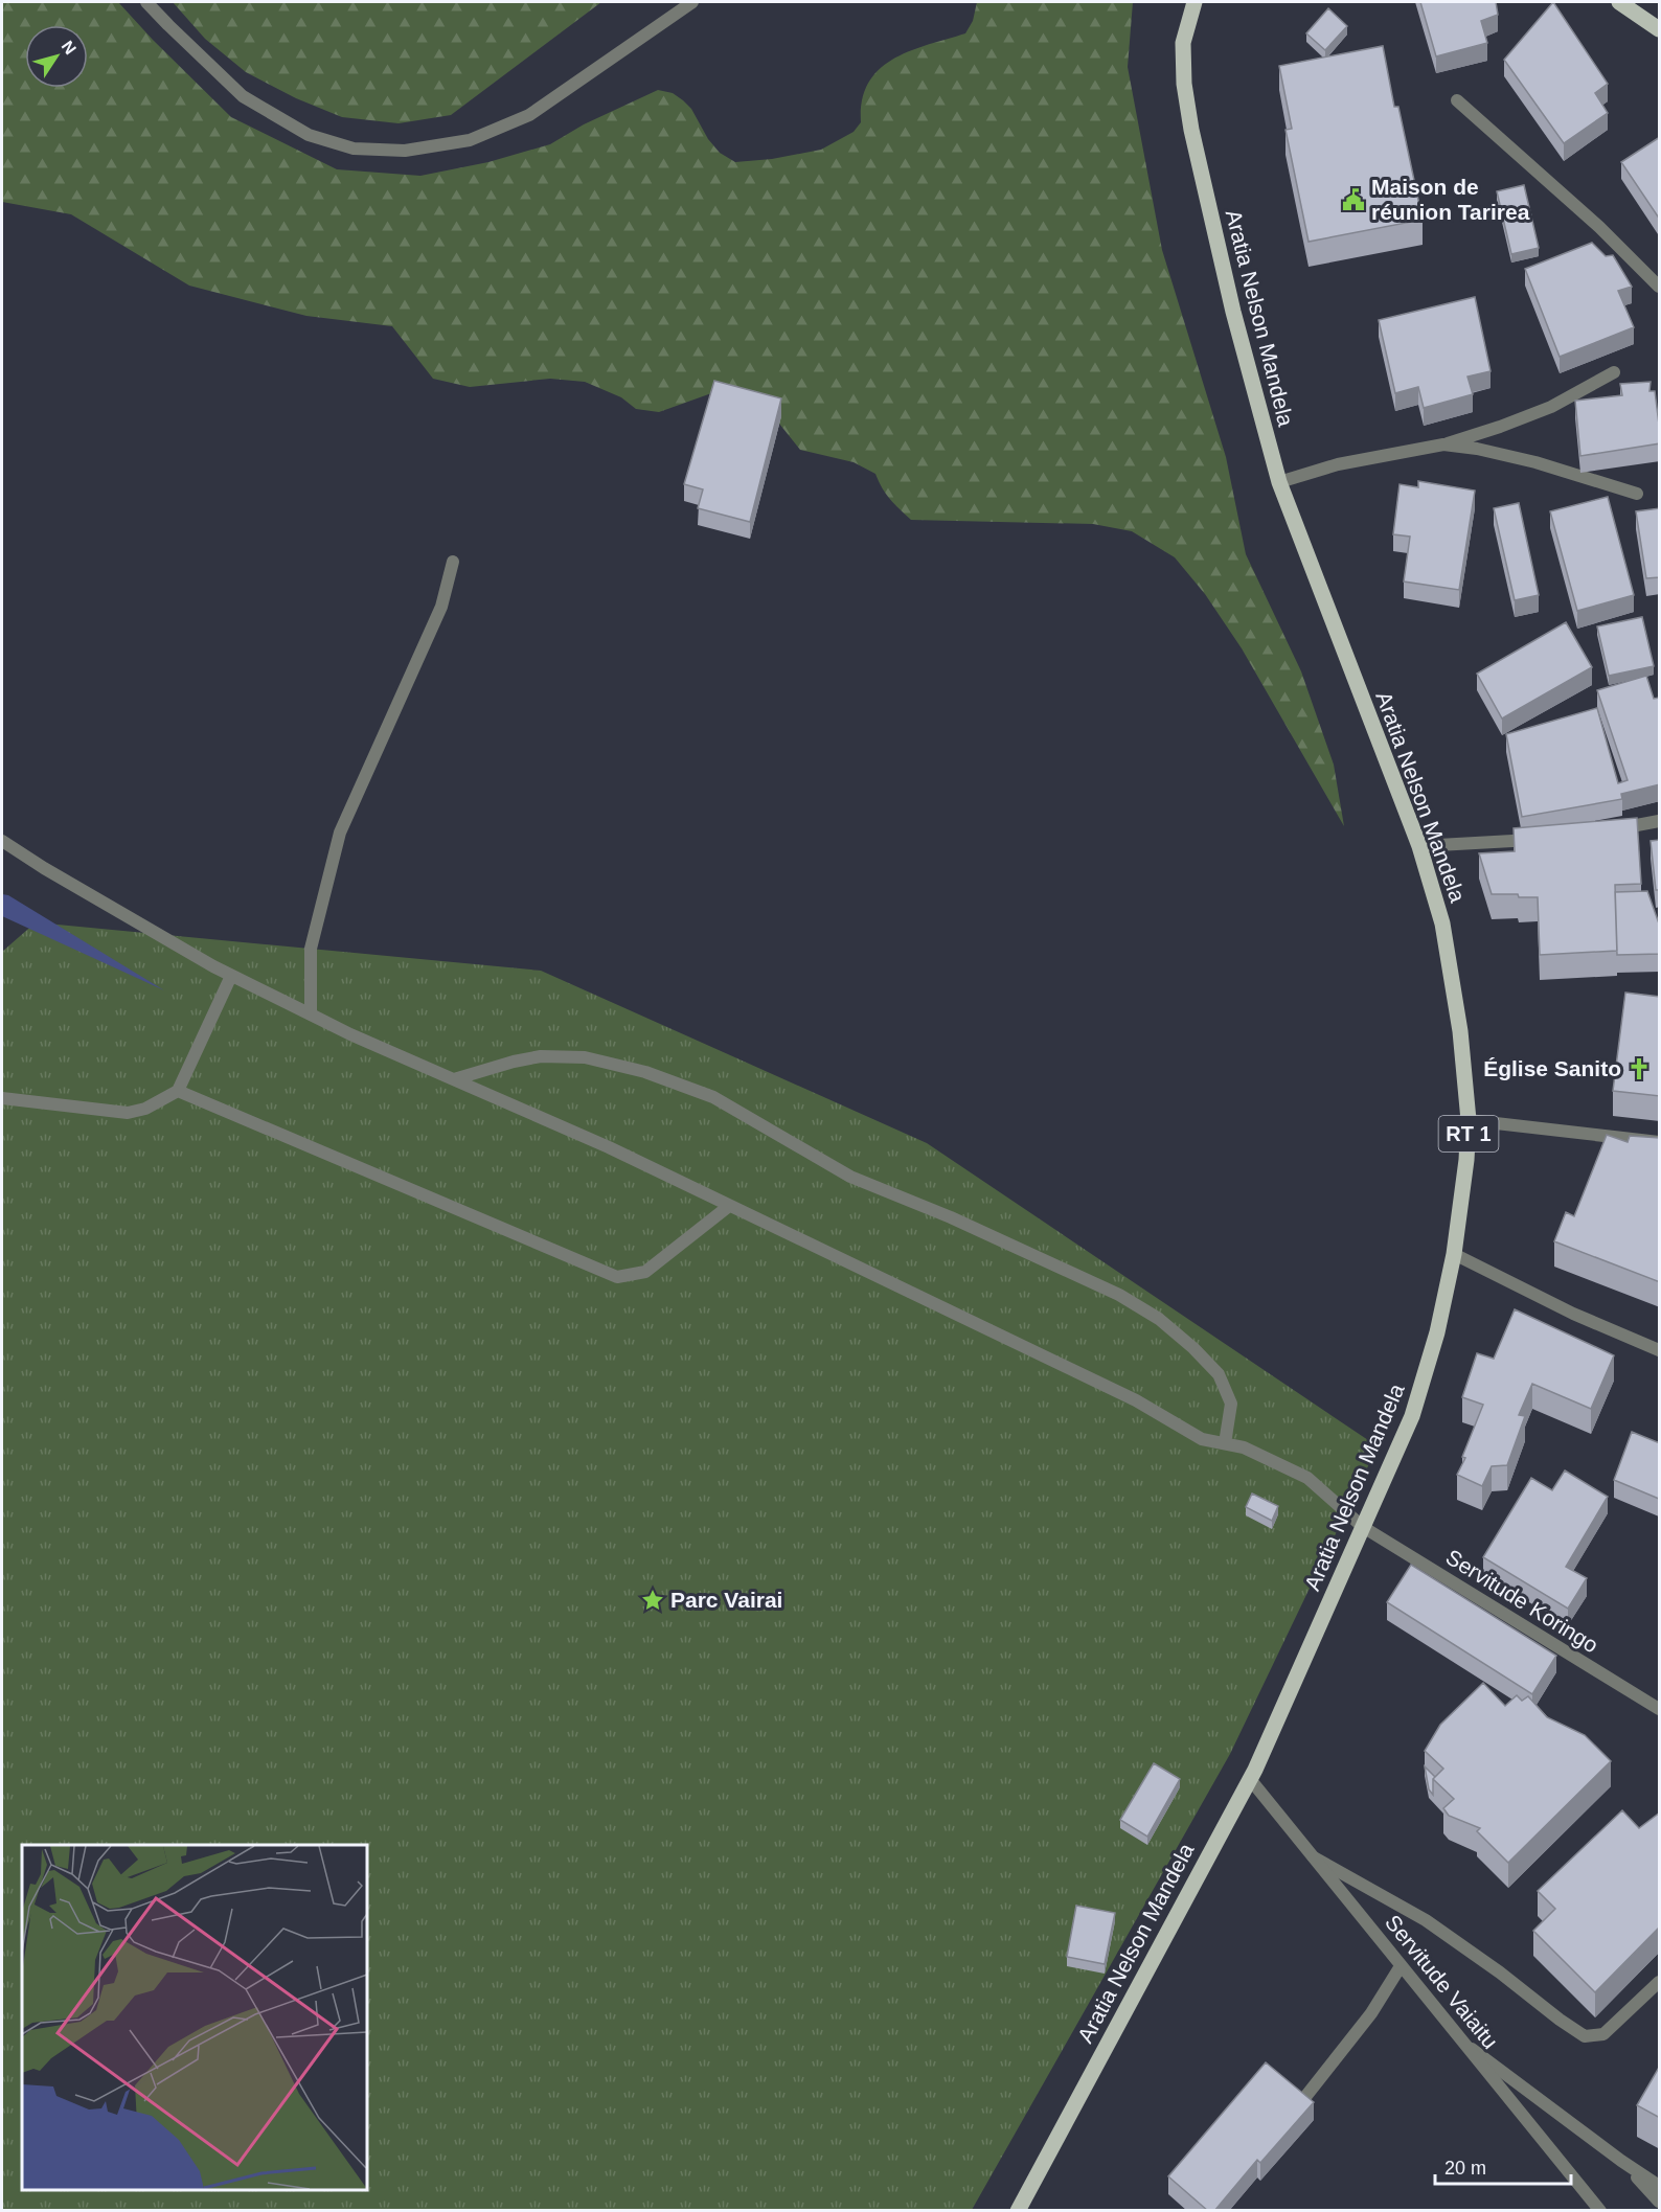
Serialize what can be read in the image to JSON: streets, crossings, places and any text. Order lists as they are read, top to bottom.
{
  "streets": {
    "main road": ["Aratia Nelson Mandela", "RT 1"],
    "street": ["Servitude Koringo", "Servitude Vaiaitu"]
  },
  "crossings": [
    ["Aratia Nelson Mandela", "Servitude Koringo"],
    ["Aratia Nelson Mandela", "Servitude Vaiaitu"]
  ],
  "places": {
    "public building": ["Maison de réunion Tarirea"],
    "church": ["Église Sanito"],
    "place": ["Parc Vairai"]
  },
  "scale_bar": "20 m",
  "north": "top right"
}
